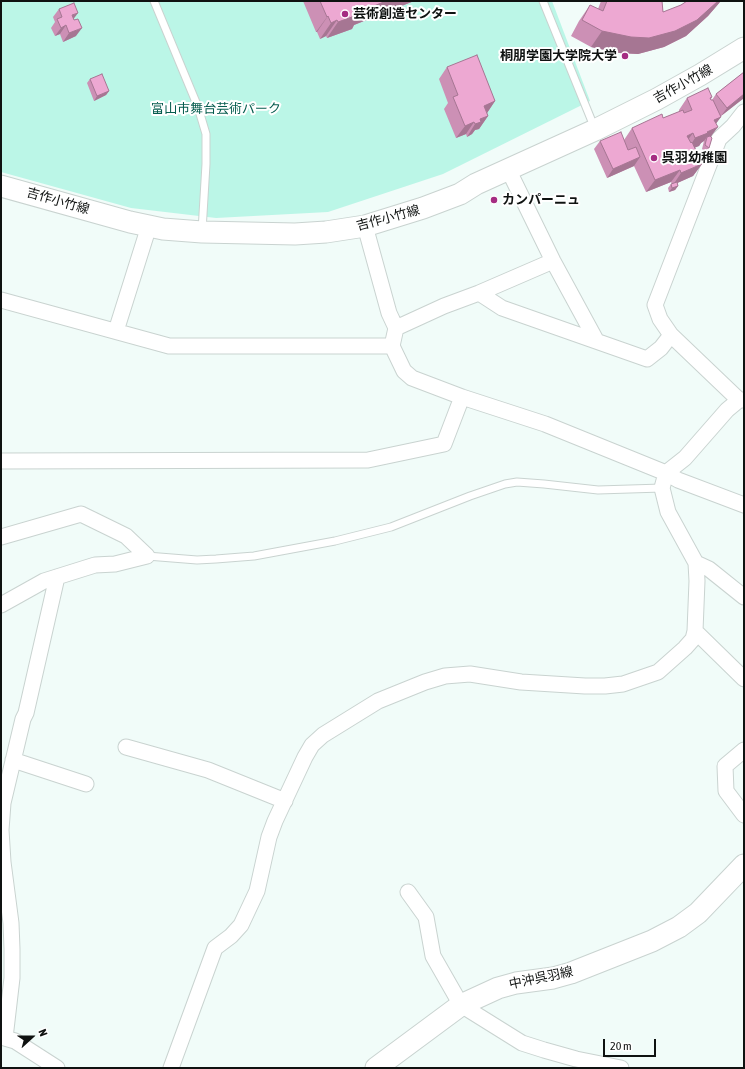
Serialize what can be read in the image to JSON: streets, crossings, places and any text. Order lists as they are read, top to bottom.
{
  "streets": {
    "main road": ["吉作小竹線", "中沖呉羽線"]
  },
  "parks": ["富山市舞台芸術パーク"],
  "places": [
    "芸術創造センター",
    "桐朋学園大学院大学",
    "呉羽幼稚園",
    "カンパーニュ"
  ],
  "scale_bar": "20 m",
  "north": "right"
}
